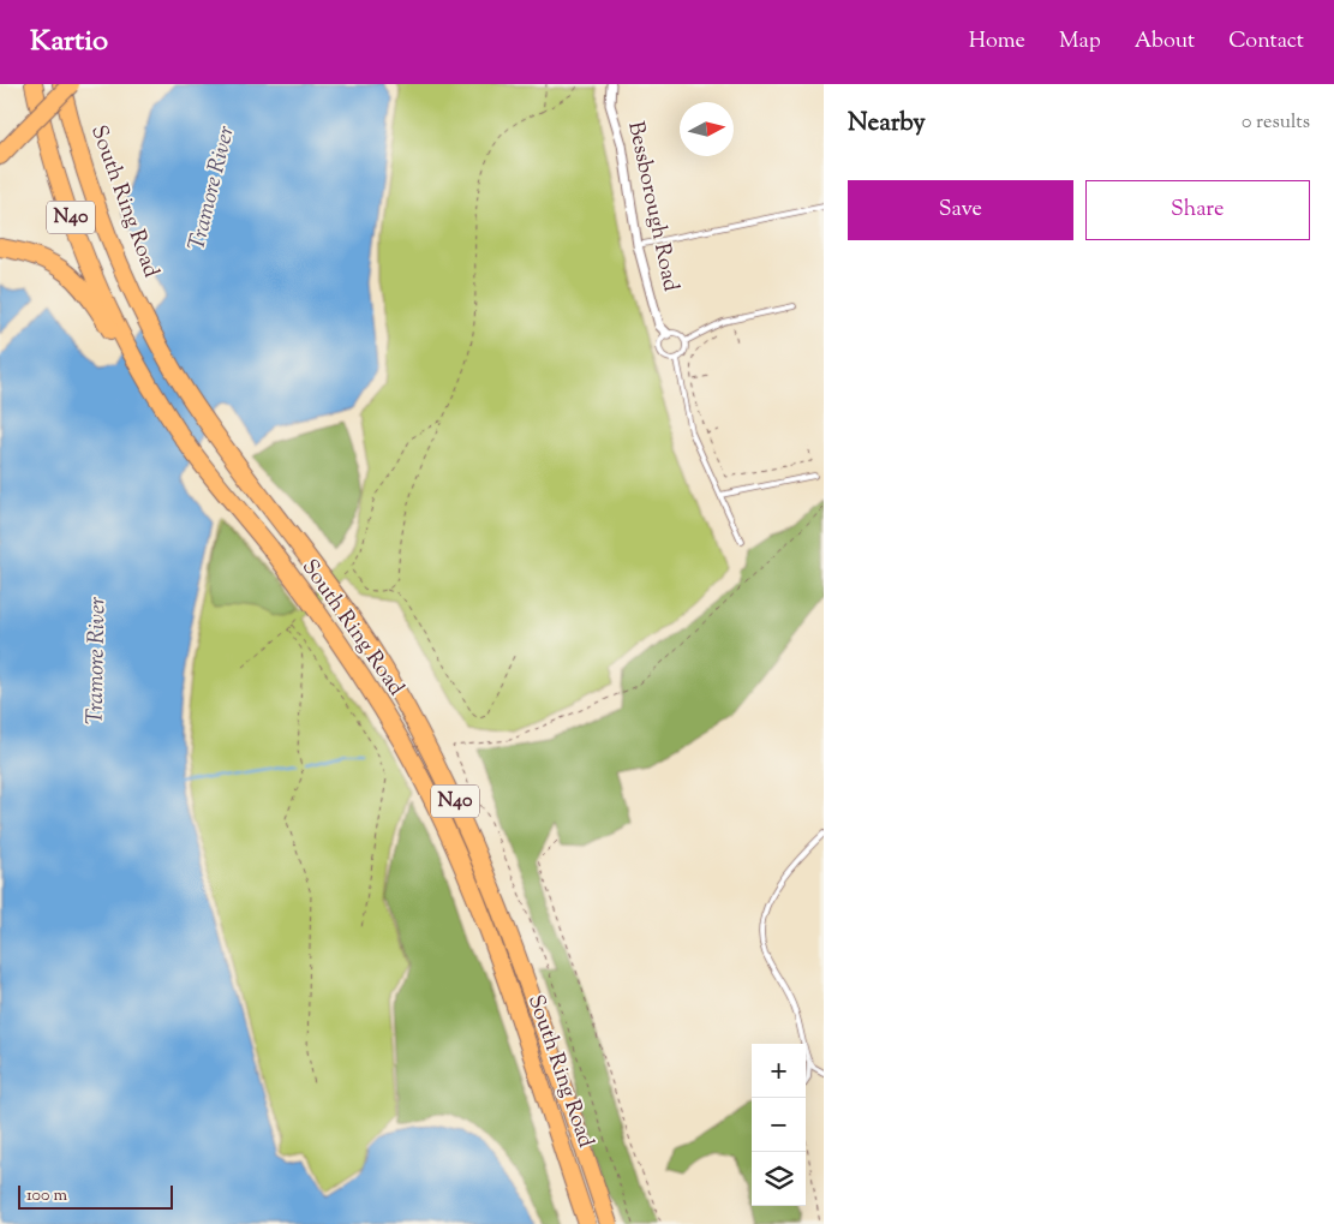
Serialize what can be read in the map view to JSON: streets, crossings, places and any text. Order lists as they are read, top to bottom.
{
  "streets": {
    "highway": ["South Ring Road", "N40"],
    "street": ["Bessborough Road"]
  },
  "crossings": [
    ["South Ring Road", "N40"]
  ],
  "water": ["Tramore River"],
  "scale_bar": "100 m",
  "north": "right",
  "page": {
    "header": "Kartio",
    "nav": [
      "Home",
      "Map",
      "About",
      "Contact"
    ],
    "heading": ["Nearby", "0 results"],
    "buttons": ["Save", "Share"],
    "map_buttons": ["+", "−"],
    "scale": "100 m"
  }
}
